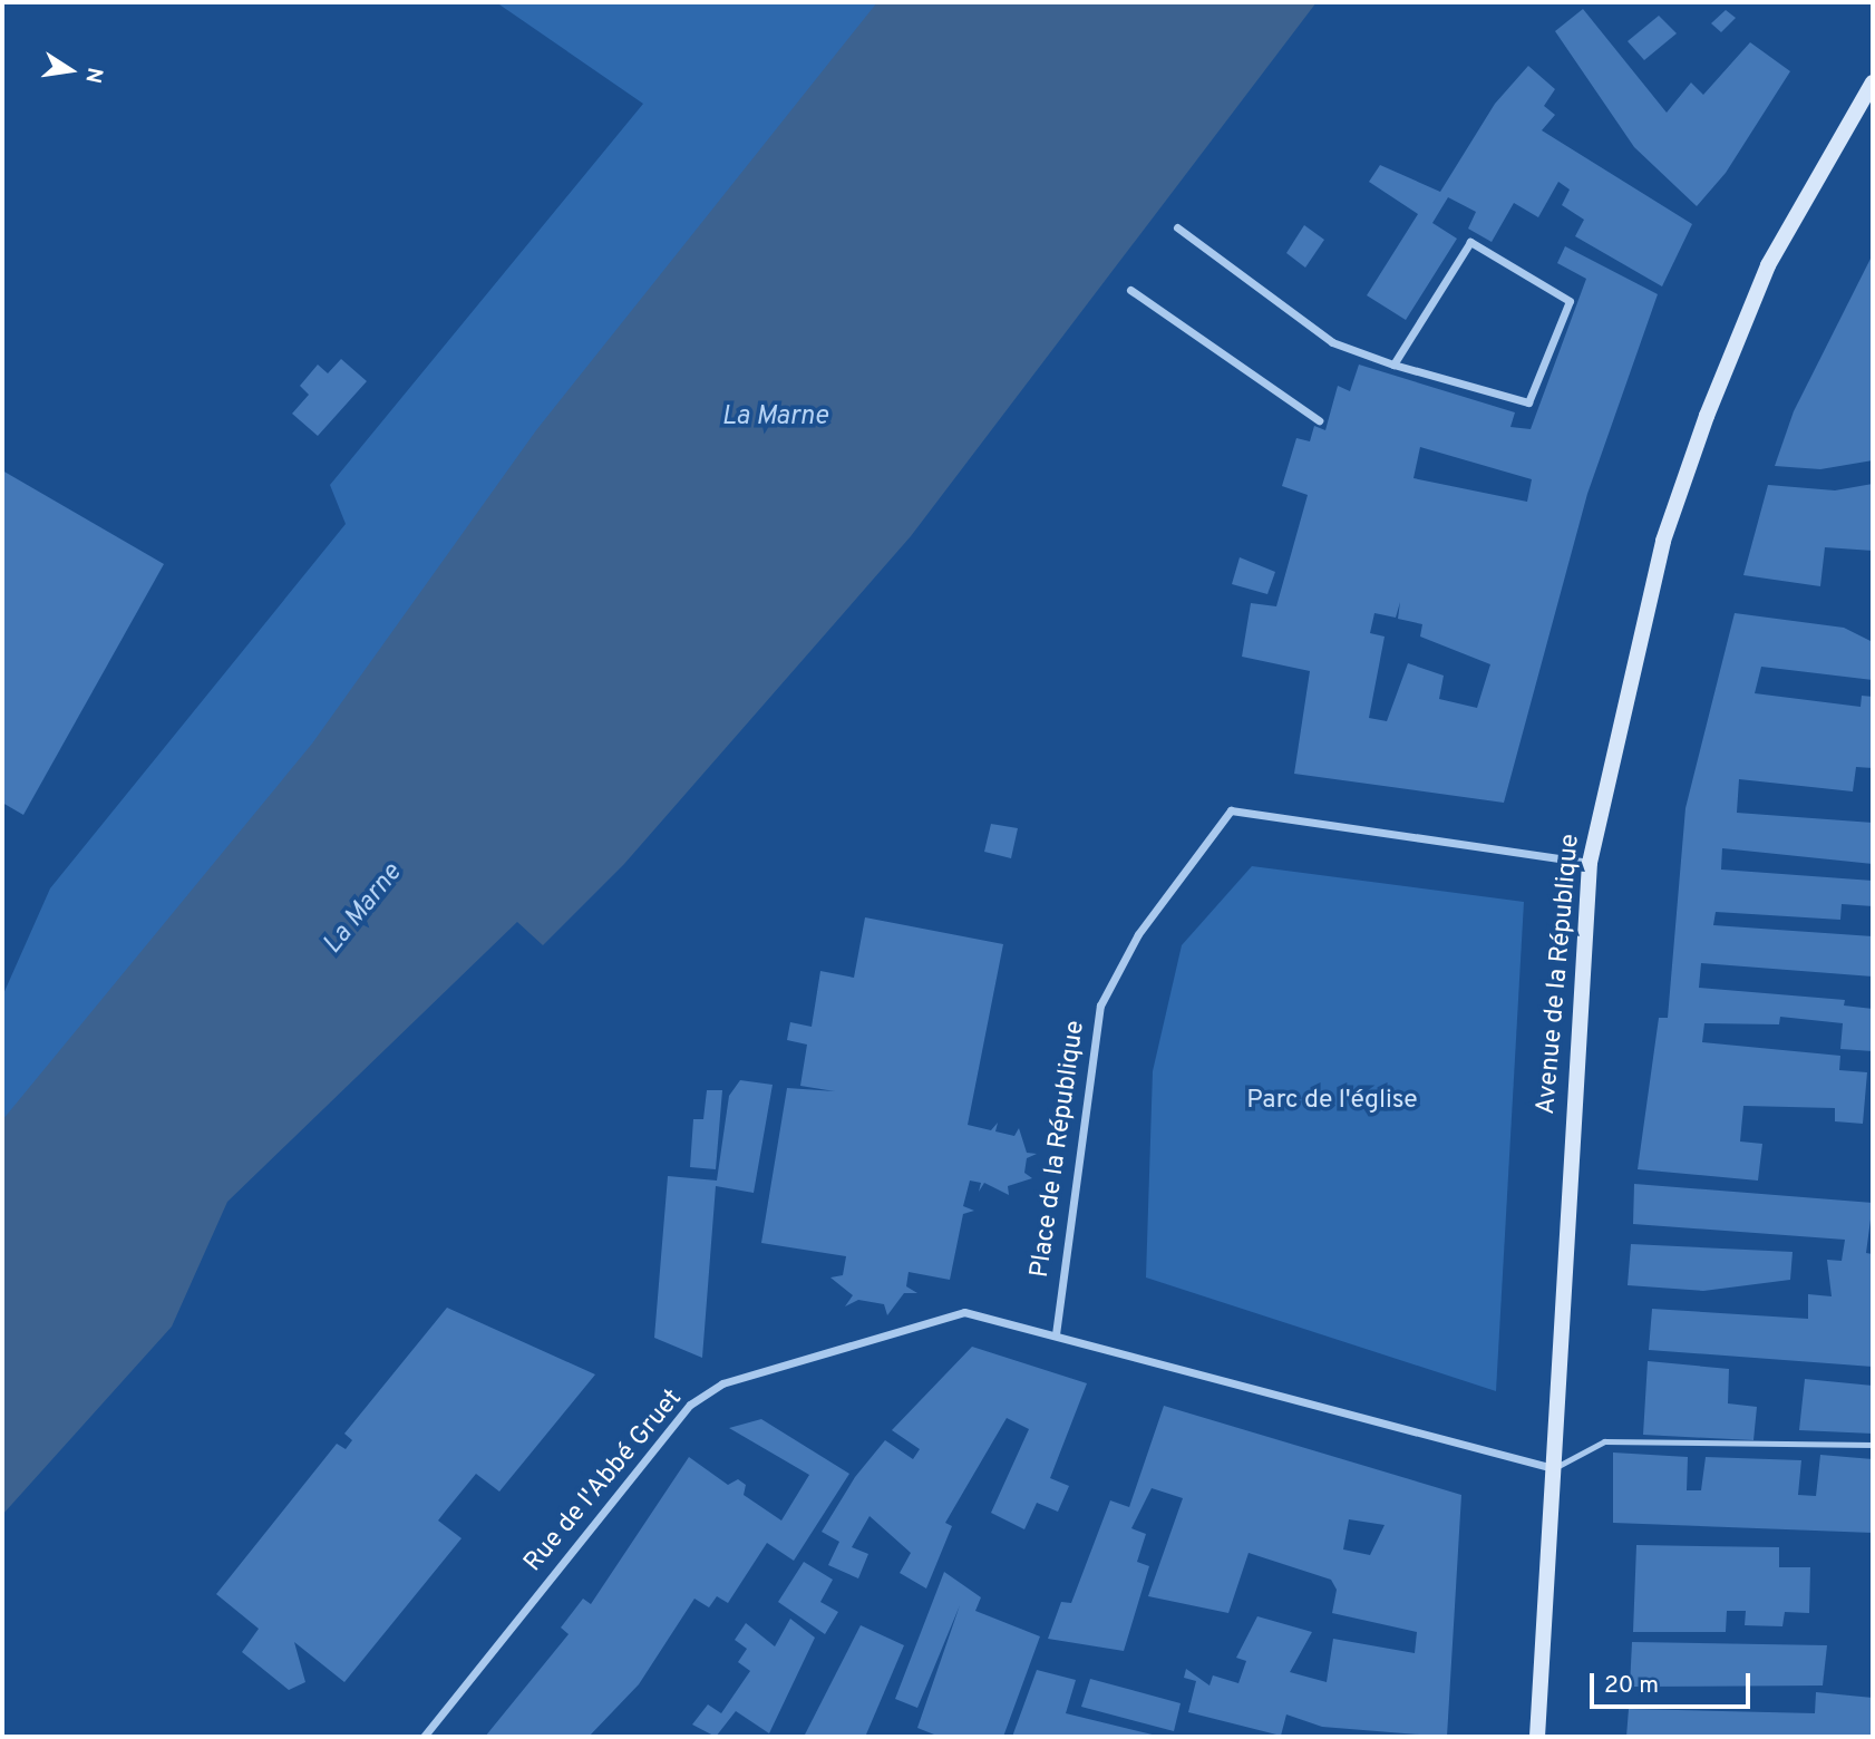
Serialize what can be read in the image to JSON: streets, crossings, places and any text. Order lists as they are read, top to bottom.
{
  "streets": {
    "main road": ["Avenue de la République"],
    "street": ["Place de la République", "Rue de l'Abbé Gruet"]
  },
  "crossings": [
    ["Avenue de la République", "Place de la République"],
    ["Place de la République", "Rue de l'Abbé Gruet"]
  ],
  "water": ["La Marne"],
  "parks": ["Parc de l'église"],
  "scale_bar": "20 m",
  "north": "right"
}
